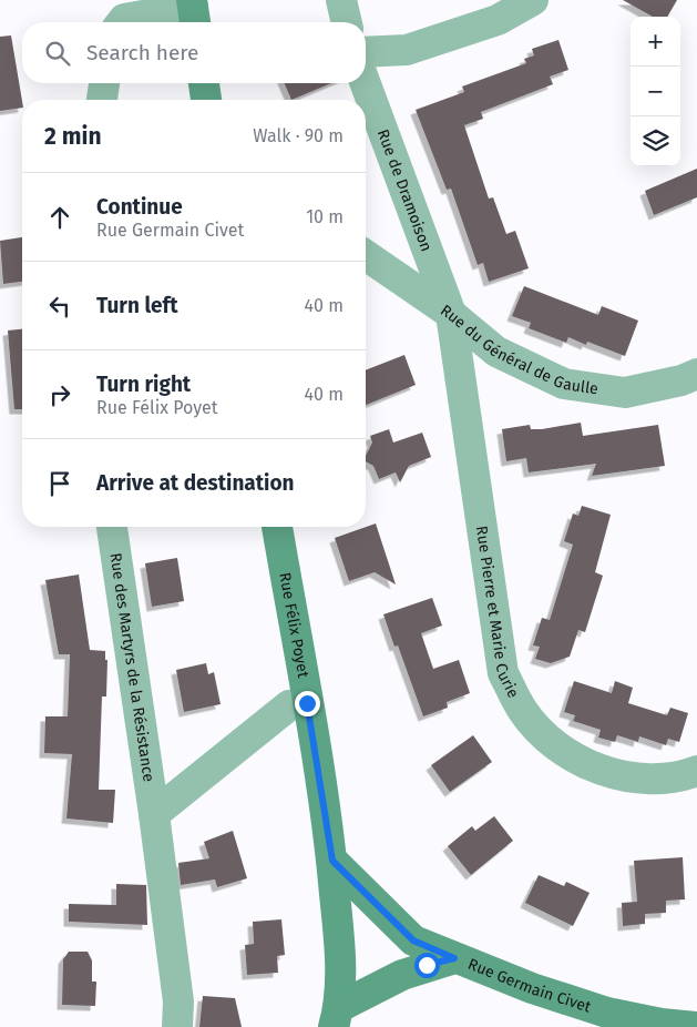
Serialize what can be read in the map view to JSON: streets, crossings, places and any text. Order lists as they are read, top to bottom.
{
  "streets": {
    "street": [
      "Rue de Dramoison",
      "Rue du Général de Gaulle",
      "Rue Pierre et Marie Curie",
      "Rue Félix Poyet",
      "Rue des Martyrs de la Résistance",
      "Rue Germain Civet"
    ]
  },
  "crossings": [
    ["Rue de Dramoison", "Rue du Général de Gaulle"],
    ["Rue de Dramoison", "Rue Pierre et Marie Curie"],
    ["Rue du Général de Gaulle", "Rue Pierre et Marie Curie"],
    ["Rue Félix Poyet", "Rue Germain Civet"]
  ],
  "page": {
    "map_buttons": ["+", "−"],
    "search": "Search here",
    "heading": ["2 min", "Walk · 90 m"],
    "list": [
      ["Continue", "Rue Germain Civet", "10 m"],
      ["Turn left", "40 m"],
      ["Turn right", "Rue Félix Poyet", "40 m"],
      "Arrive at destination"
    ]
  }
}
